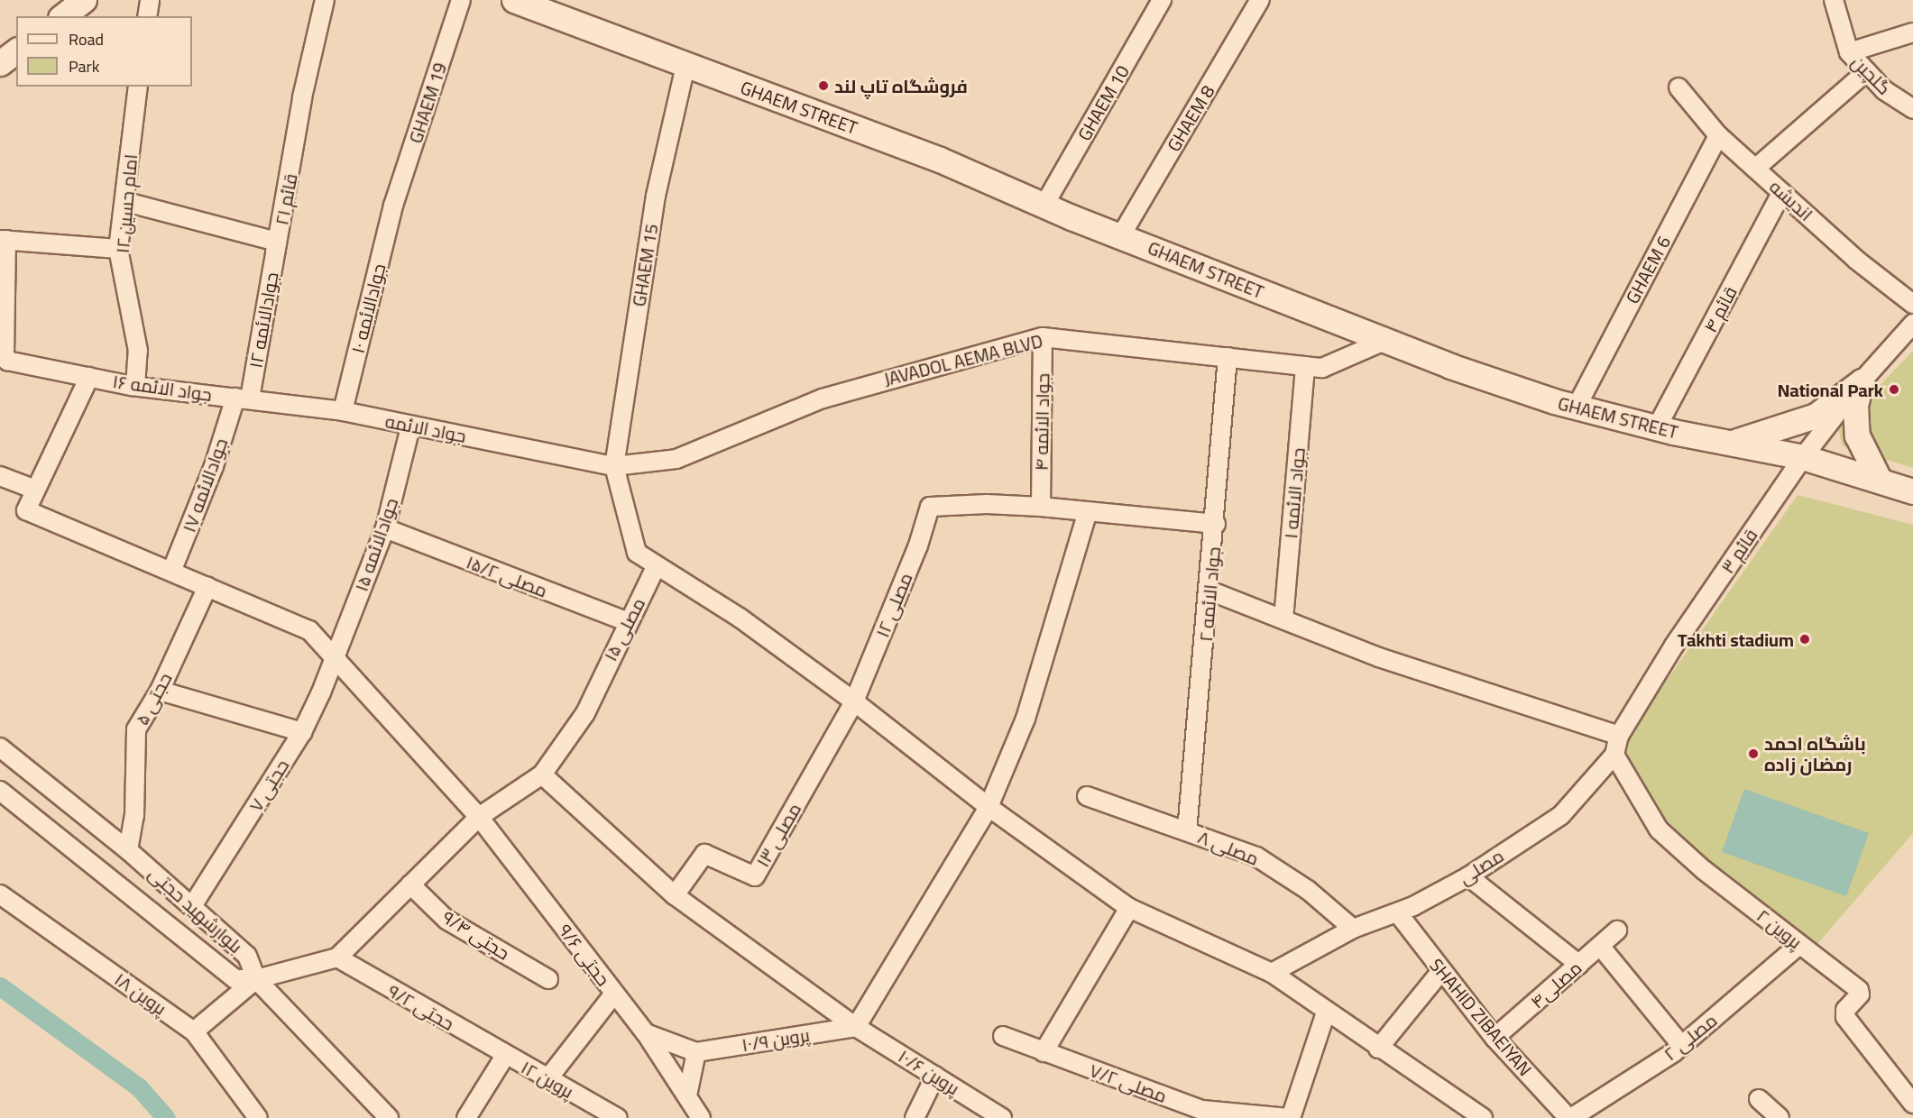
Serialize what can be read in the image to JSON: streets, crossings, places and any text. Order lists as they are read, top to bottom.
{
  "streets": {
    "street": [
      "گلچین",
      "GHAEM 19",
      "GHAEM 10",
      "GHAEM STREET",
      "GHAEM 8",
      "قائم ۲۱",
      "اندیشه",
      "امام حسین ۱۲",
      "GHAEM 15",
      "GHAEM 6",
      "جوادالائمه ۱۰",
      "قائم ۴",
      "JAVADOL AEMA BLVD",
      "جواد الائمه ۱۶",
      "جواد الائمه ۴",
      "جواد الائمه",
      "جوادالائمه ۱۷",
      "جواد الائمه ۱",
      "جوادالائمه ۱۵",
      "قائم ۳",
      "مصلی ۱۵/۲",
      "جواد الائمه ۲",
      "مصلی ۱۲",
      "مصلی ۱۵",
      "حجتی ۵",
      "حجتی ۷",
      "مصلی ۱۳",
      "مصلی ۸",
      "مصلی",
      "بلوارشهید حجتی",
      "پروین ۲",
      "حجتی ۹/۴",
      "حجتی ۹/۶",
      "مصلی۴",
      "پروین ۱۸",
      "حجتی ۹/۲",
      "SHAHID ZIBAEIYAN",
      "مصلی ۲",
      "پروین ۱۰/۹",
      "پروین ۱۰/۶",
      "پروین ۱۲",
      "مصلی ۷/۲"
    ]
  },
  "crossings": [
    ["GHAEM 19", "جوادالائمه ۱۰"],
    ["GHAEM 10", "GHAEM STREET"],
    ["GHAEM STREET", "GHAEM 8"],
    ["GHAEM STREET", "GHAEM 15"],
    ["GHAEM STREET", "GHAEM 6"],
    ["GHAEM STREET", "قائم ۴"],
    ["GHAEM STREET", "JAVADOL AEMA BLVD"],
    ["GHAEM STREET", "قائم ۳"],
    ["قائم ۲۱", "جواد الائمه ۱۶"],
    ["قائم ۲۱", "جواد الائمه"],
    ["قائم ۲۱", "جوادالائمه ۱۷"],
    ["اندیشه", "GHAEM 6"],
    ["اندیشه", "قائم ۴"],
    ["امام حسین ۱۲", "جواد الائمه ۱۶"],
    ["GHAEM 15", "JAVADOL AEMA BLVD"],
    ["GHAEM 15", "جواد الائمه"],
    ["جوادالائمه ۱۰", "جواد الائمه"],
    ["JAVADOL AEMA BLVD", "جواد الائمه ۴"],
    ["JAVADOL AEMA BLVD", "جواد الائمه"],
    ["JAVADOL AEMA BLVD", "جواد الائمه ۱"],
    ["JAVADOL AEMA BLVD", "جواد الائمه ۲"],
    ["جواد الائمه ۱۶", "جواد الائمه"],
    ["جواد الائمه ۱۶", "جوادالائمه ۱۷"],
    ["جواد الائمه ۴", "مصلی ۱۲"],
    ["جواد الائمه", "جوادالائمه ۱۷"],
    ["جواد الائمه", "جوادالائمه ۱۵"],
    ["جوادالائمه ۱۷", "حجتی ۹/۶"],
    ["جوادالائمه ۱۵", "مصلی ۱۵/۲"],
    ["جوادالائمه ۱۵", "حجتی ۷"],
    ["جوادالائمه ۱۵", "حجتی ۹/۶"],
    ["قائم ۳", "مصلی"],
    ["مصلی ۱۵/۲", "مصلی ۱۵"],
    ["جواد الائمه ۲", "مصلی ۸"],
    ["مصلی ۱۲", "مصلی ۱۳"],
    ["مصلی ۱۵", "پروین ۱۰/۶"],
    ["حجتی ۵", "بلوارشهید حجتی"],
    ["حجتی ۵", "حجتی ۹/۶"],
    ["حجتی ۷", "بلوارشهید حجتی"],
    ["حجتی ۷", "حجتی ۹/۶"],
    ["مصلی ۱۳", "پروین ۱۰/۶"],
    ["مصلی ۸", "مصلی"],
    ["مصلی", "پروین ۲"],
    ["مصلی", "SHAHID ZIBAEIYAN"],
    ["پروین ۲", "مصلی ۲"],
    ["مصلی۴", "SHAHID ZIBAEIYAN"],
    ["حجتی ۹/۲", "پروین ۱۲"],
    ["SHAHID ZIBAEIYAN", "مصلی ۲"],
    ["پروین ۱۰/۹", "پروین ۱۰/۶"]
  ],
  "places": [
    "فروشگاه تاپ لند",
    "National Park",
    "Takhti stadium",
    "باشگاه احمد رمضان زاده"
  ],
  "legend": ["Road", "Park"]
}
